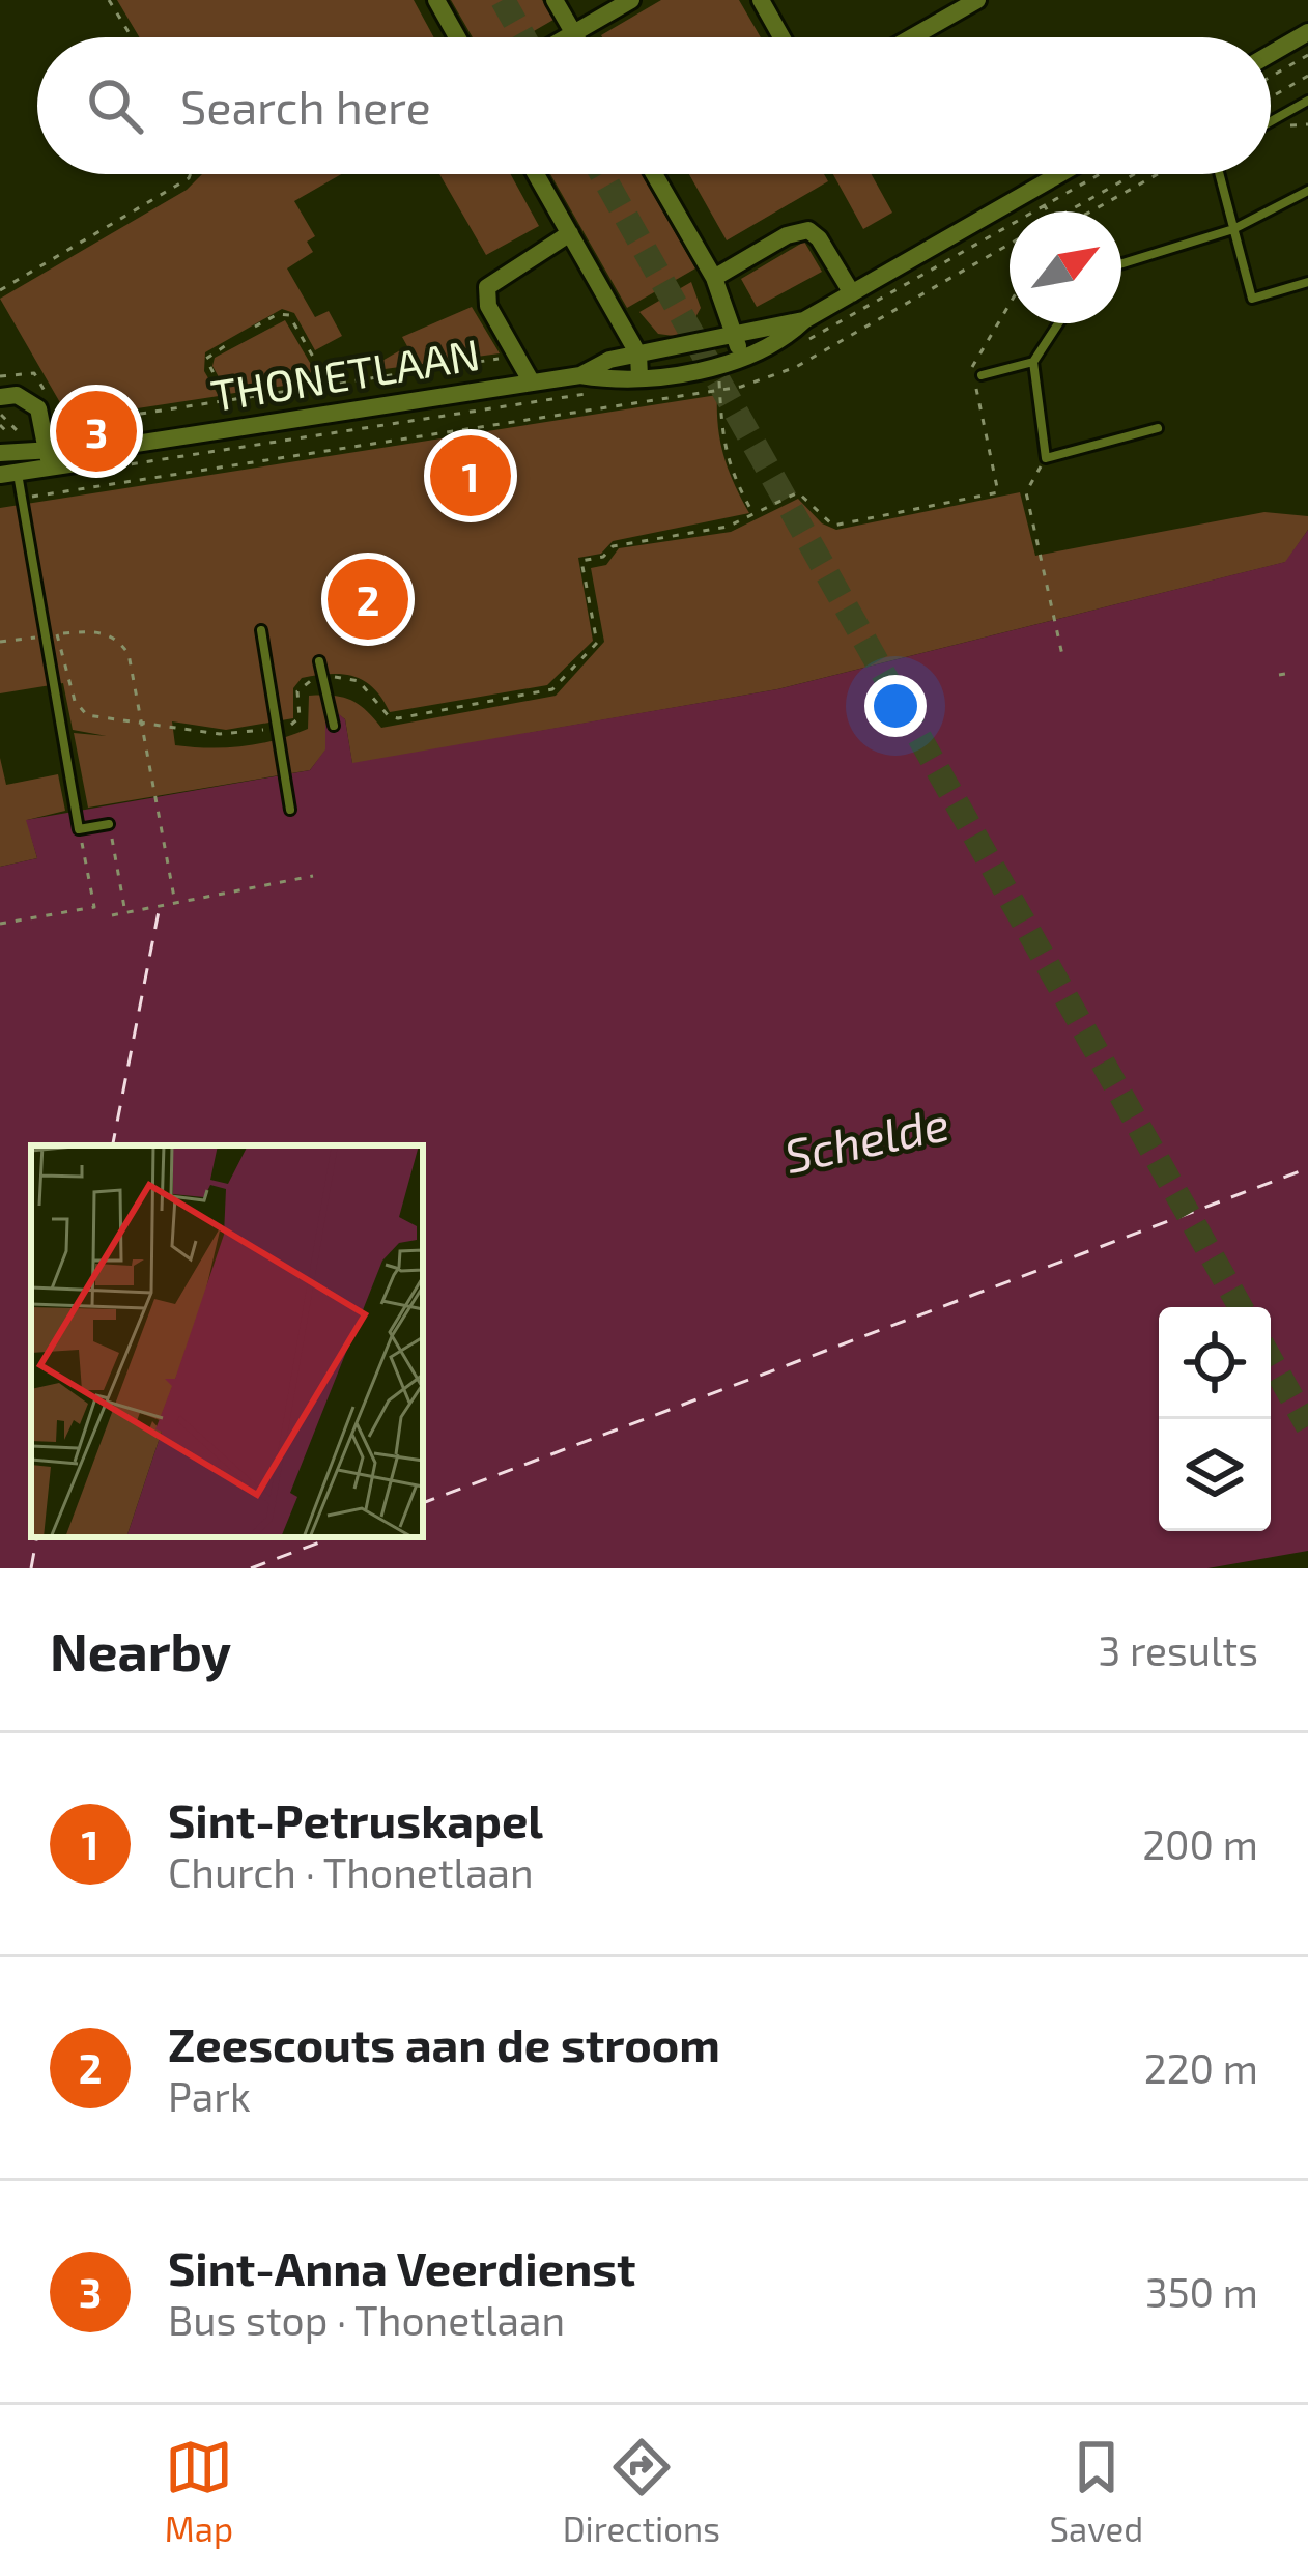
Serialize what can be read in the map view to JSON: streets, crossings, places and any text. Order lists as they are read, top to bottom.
{
  "streets": {
    "street": ["THONETLAAN"]
  },
  "water": ["Schelde"],
  "north": "top right",
  "page": {
    "search": "Search here",
    "pins": ["3", "1", "2"],
    "heading": ["Nearby", "3 results"],
    "list": [
      {
        "mark": "1",
        "name": "Sint-Petruskapel",
        "note": "Church · Thonetlaan",
        "value": "200 m"
      },
      {
        "mark": "2",
        "name": "Zeescouts aan de stroom",
        "note": "Park",
        "value": "220 m"
      },
      {
        "mark": "3",
        "name": "Sint-Anna Veerdienst",
        "note": "Bus stop · Thonetlaan",
        "value": "350 m"
      }
    ],
    "nav": ["Map", "Directions", "Saved"]
  }
}
